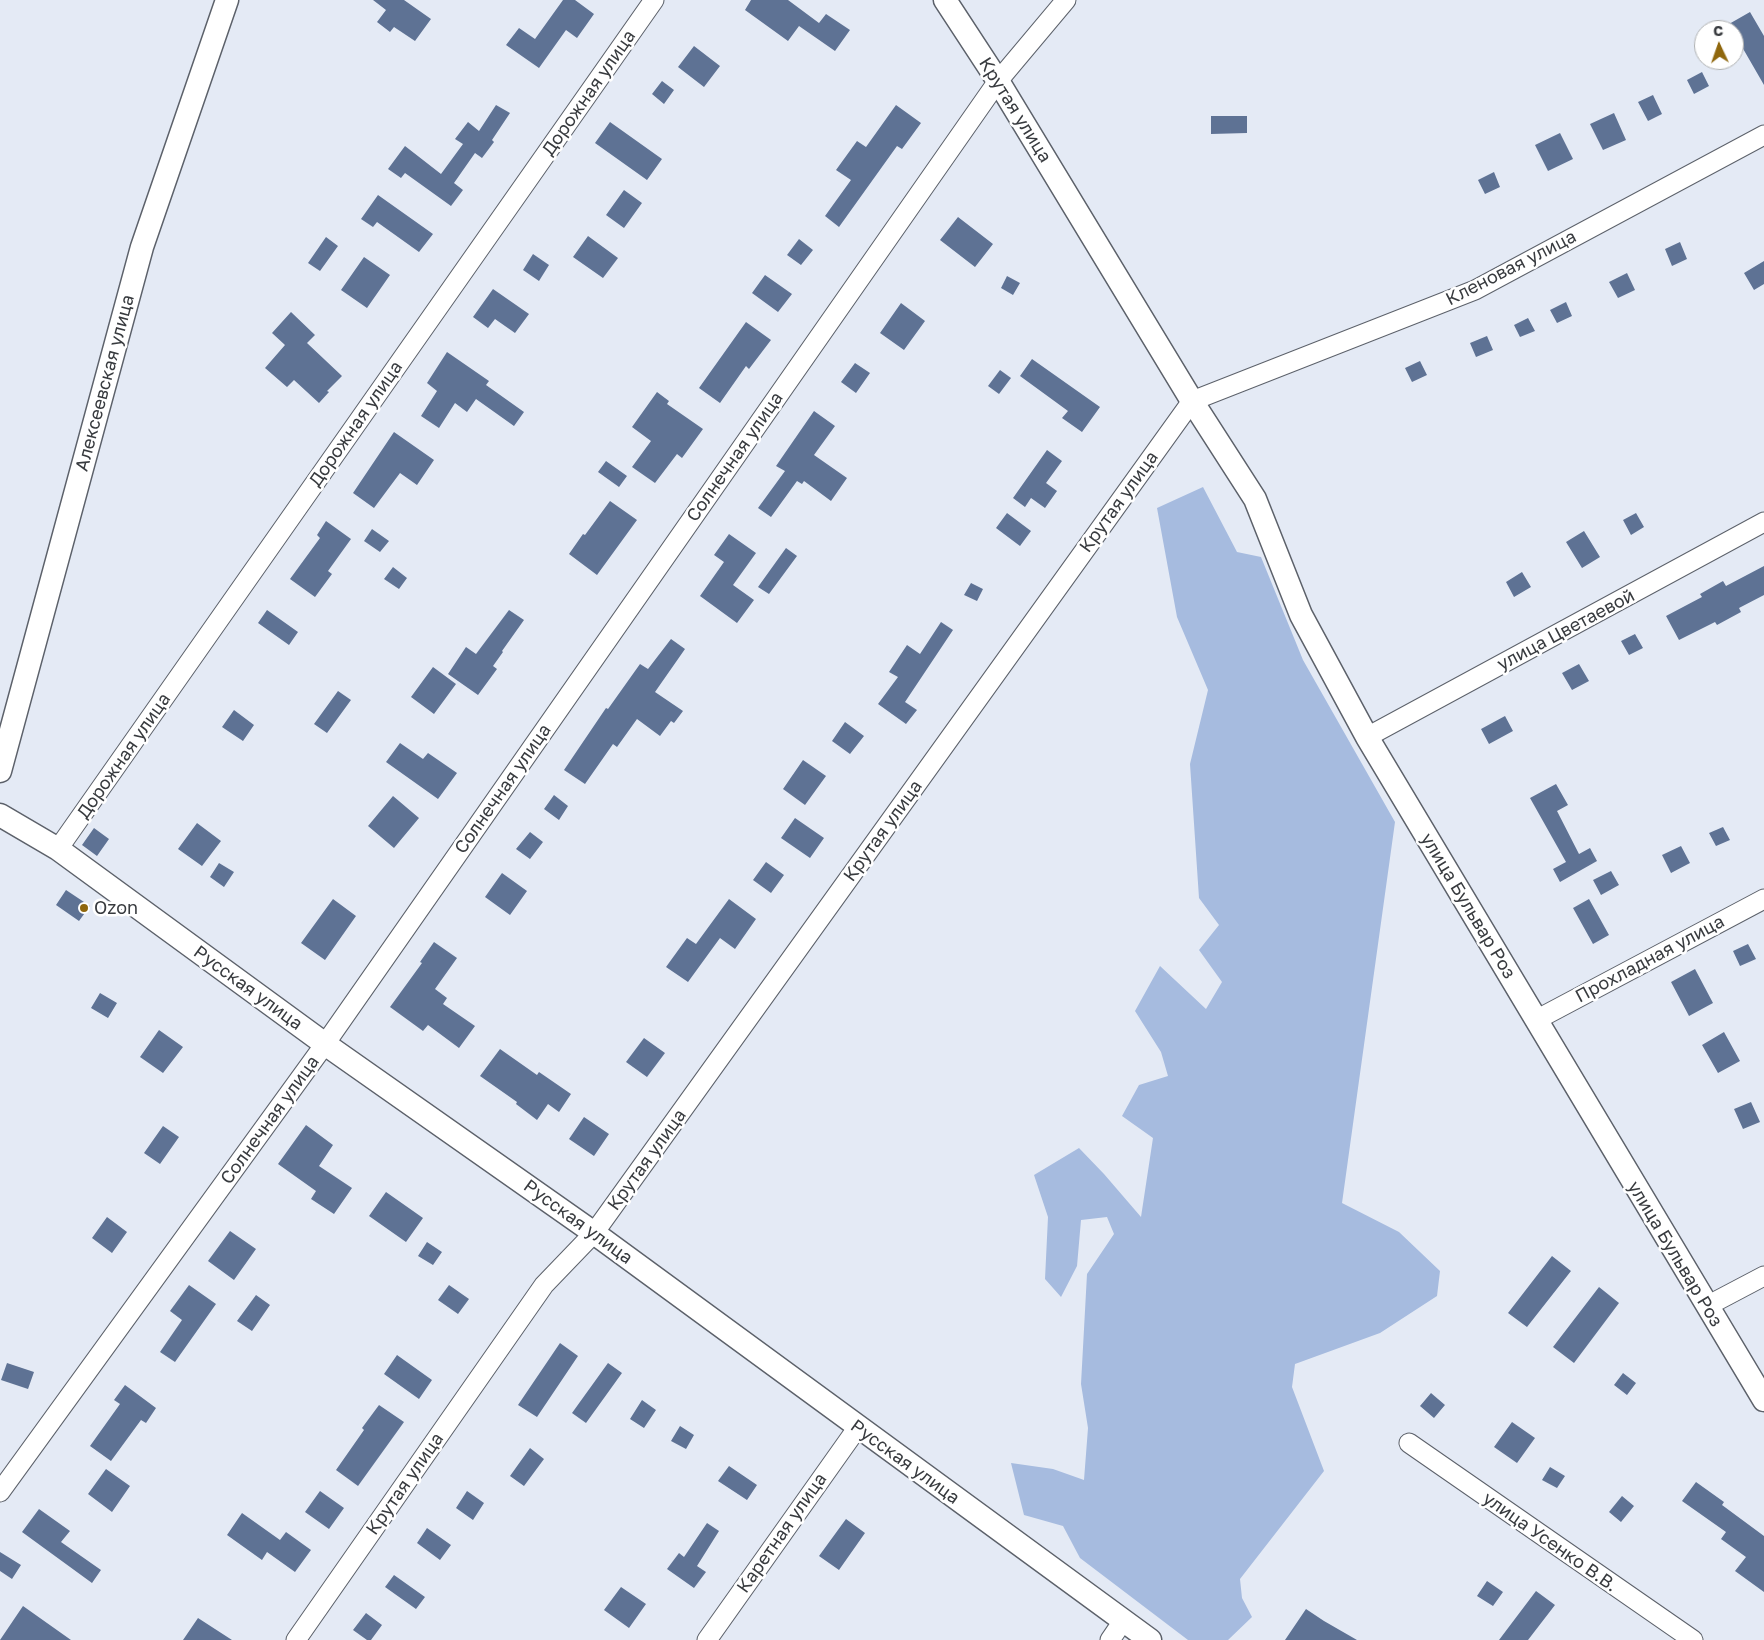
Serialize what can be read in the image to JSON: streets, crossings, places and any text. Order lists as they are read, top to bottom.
{
  "streets": {
    "street": [
      "Дорожная улица",
      "Крутая улица",
      "Кленовая улица",
      "Алексеевская улица",
      "Солнечная улица",
      "улица Цветаевой",
      "улица Бульвар Роз",
      "Прохладная улица",
      "Русская улица",
      "Каретная улица",
      "улица Усенко В.В."
    ]
  },
  "crossings": [
    ["Дорожная улица", "Русская улица"],
    ["Крутая улица", "Кленовая улица"],
    ["Крутая улица", "Солнечная улица"],
    ["Крутая улица", "улица Бульвар Роз"],
    ["Крутая улица", "Русская улица"],
    ["Кленовая улица", "улица Бульвар Роз"],
    ["Солнечная улица", "Русская улица"],
    ["улица Цветаевой", "улица Бульвар Роз"],
    ["улица Бульвар Роз", "Прохладная улица"],
    ["Русская улица", "Каретная улица"]
  ],
  "places": ["Ozon"],
  "north": "top"
}
